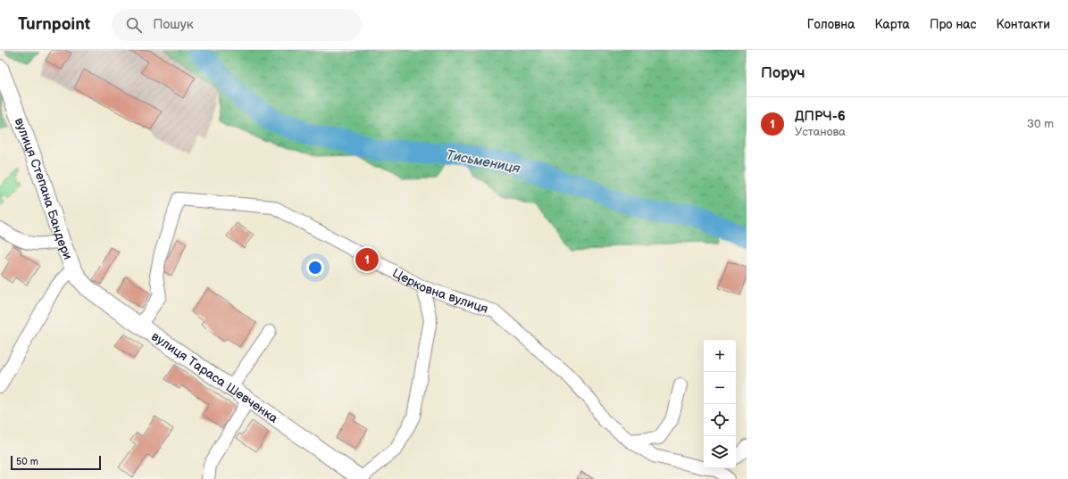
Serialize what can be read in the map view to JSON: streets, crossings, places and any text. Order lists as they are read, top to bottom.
{
  "streets": {
    "main road": ["вулиця Степана Бандери", "вулиця Тараса Шевченка"],
    "street": ["Церковна вулиця"]
  },
  "crossings": [
    ["вулиця Степана Бандери", "вулиця Тараса Шевченка"],
    ["Церковна вулиця", "вулиця Тараса Шевченка"]
  ],
  "water": ["Тисьмениця"],
  "scale_bar": "50 m",
  "page": {
    "header": "Turnpoint",
    "search": "Пошук",
    "nav": [
      "Головна",
      "Карта",
      "Про нас",
      "Контакти"
    ],
    "heading": "Поруч",
    "list": [
      {
        "mark": "1",
        "name": "ДПРЧ-6",
        "note": "Установа",
        "value": "30 m"
      }
    ],
    "pins": "1",
    "map_buttons": ["+", "−"],
    "scale": "50 m"
  }
}
